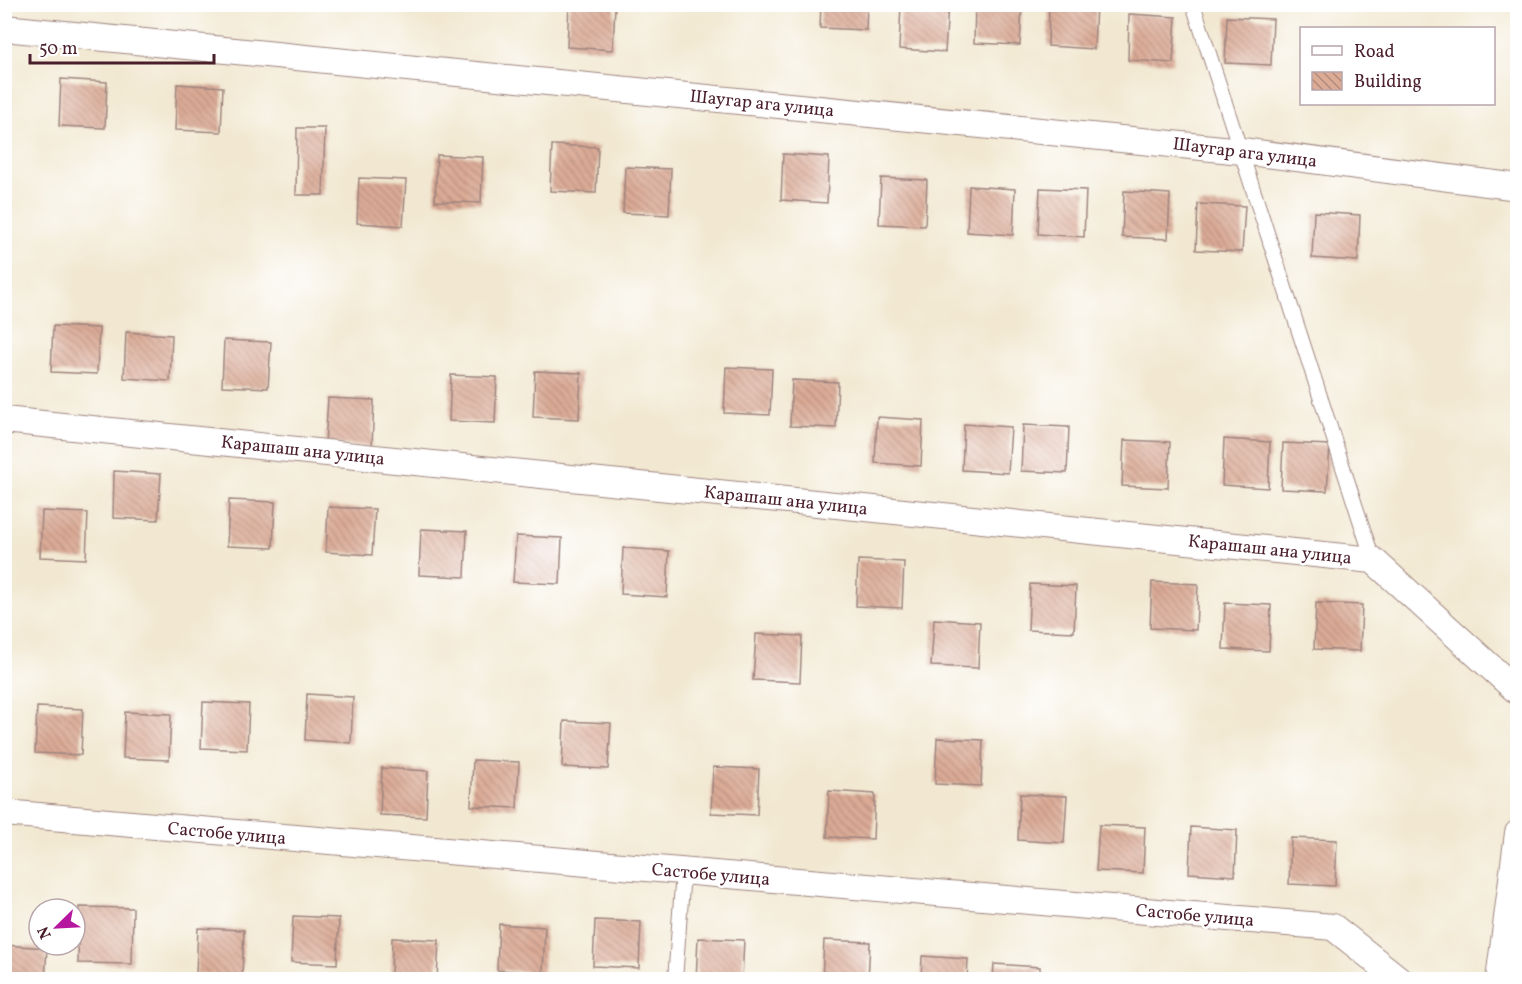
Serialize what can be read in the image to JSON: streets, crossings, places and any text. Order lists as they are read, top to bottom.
{
  "streets": {
    "street": ["Шаугар ага улица", "Карашаш ана улица", "Састобе улица"]
  },
  "legend": ["Road", "Building"],
  "scale_bar": "50 m",
  "north": "bottom left"
}
